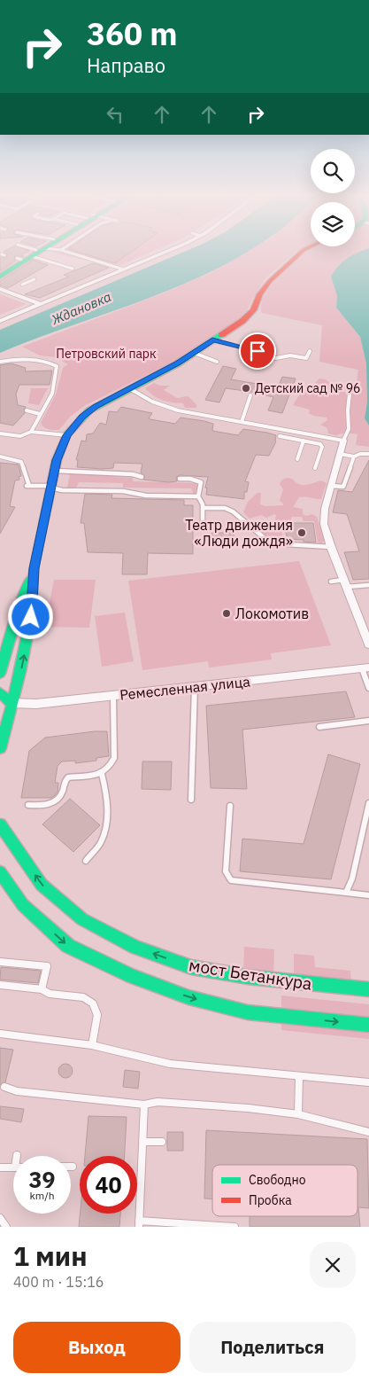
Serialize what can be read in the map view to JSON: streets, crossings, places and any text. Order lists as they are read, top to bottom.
{
  "streets": {
    "street": ["Ремесленная улица", "мост Бетанкура"]
  },
  "water": ["Ждановка"],
  "parks": ["Петровский парк"],
  "places": ["Детский сад № 96", "Театр движения «Люди дождя»", "Локомотив"],
  "legend": ["Свободно", "Пробка"],
  "page": {
    "turn": ["360 m", "Направо"],
    "speed": "39 km/h",
    "limit": "40",
    "heading": ["1 мин", "400 m · 15:16"],
    "buttons": ["Выход", "Поделиться"]
  }
}
